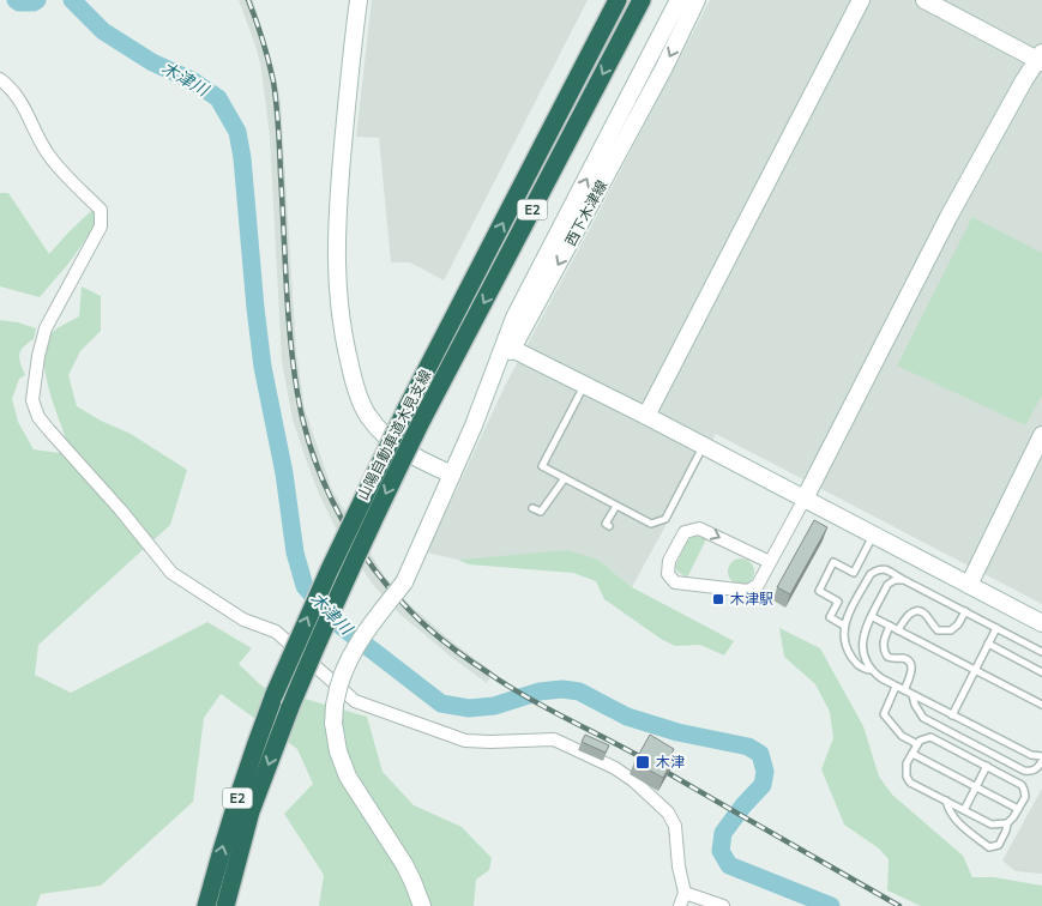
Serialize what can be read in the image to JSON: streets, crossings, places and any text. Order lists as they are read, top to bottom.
{
  "streets": {
    "highway": ["E2", "山陽自動車道木見支線"],
    "street": ["西下木津線"]
  },
  "water": ["木津川"],
  "places": {
    "transit": ["木津駅", "木津"]
  }
}
